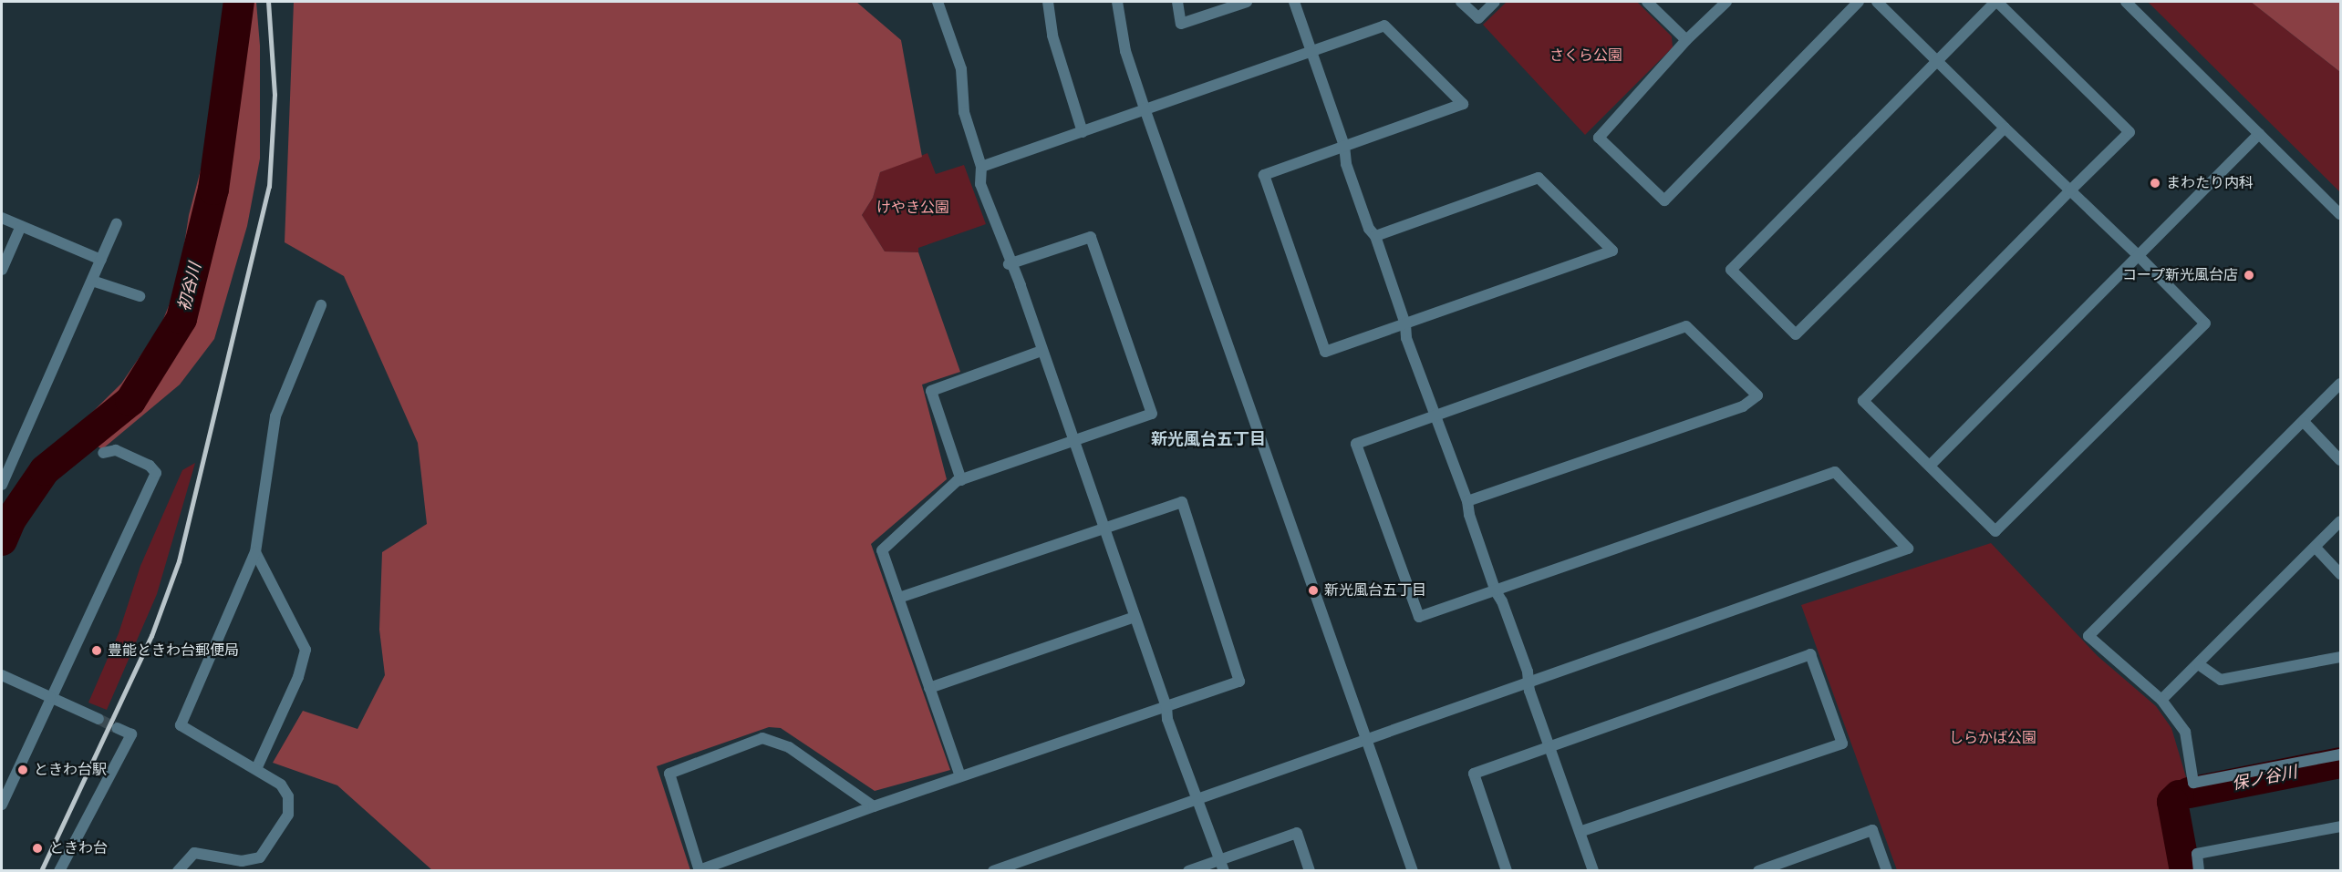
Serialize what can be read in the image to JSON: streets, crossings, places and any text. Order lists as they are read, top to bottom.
{
  "districts": ["新光風台五丁目"],
  "water": ["初谷川", "保ノ谷川"],
  "parks": ["さくら公園", "けやき公園", "しらかば公園"],
  "places": [
    "まわたり内科",
    "コープ新光風台店",
    "新光風台五丁目",
    "豊能ときわ台郵便局",
    "ときわ台駅",
    "ときわ台"
  ]
}
